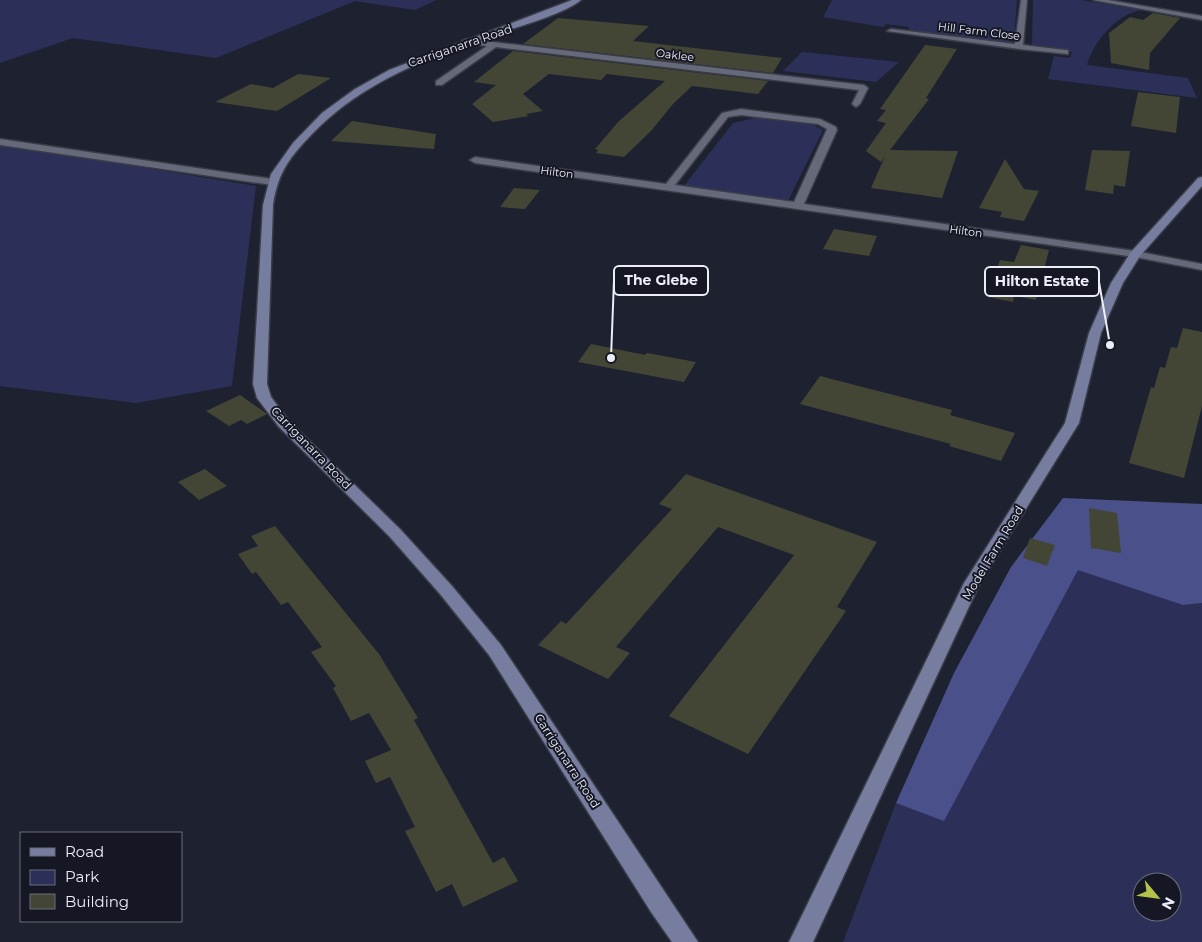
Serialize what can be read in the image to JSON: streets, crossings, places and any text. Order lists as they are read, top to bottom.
{
  "streets": {
    "street": [
      "Hill Farm Close",
      "Carriganarra Road",
      "Oaklee",
      "Hilton",
      "Model Farm Road"
    ]
  },
  "crossings": [
    ["Carriganarra Road", "Oaklee"],
    ["Hilton", "Model Farm Road"]
  ],
  "places": ["Hilton Estate", "The Glebe"],
  "legend": ["Road", "Park", "Building"],
  "north": "bottom right"
}
